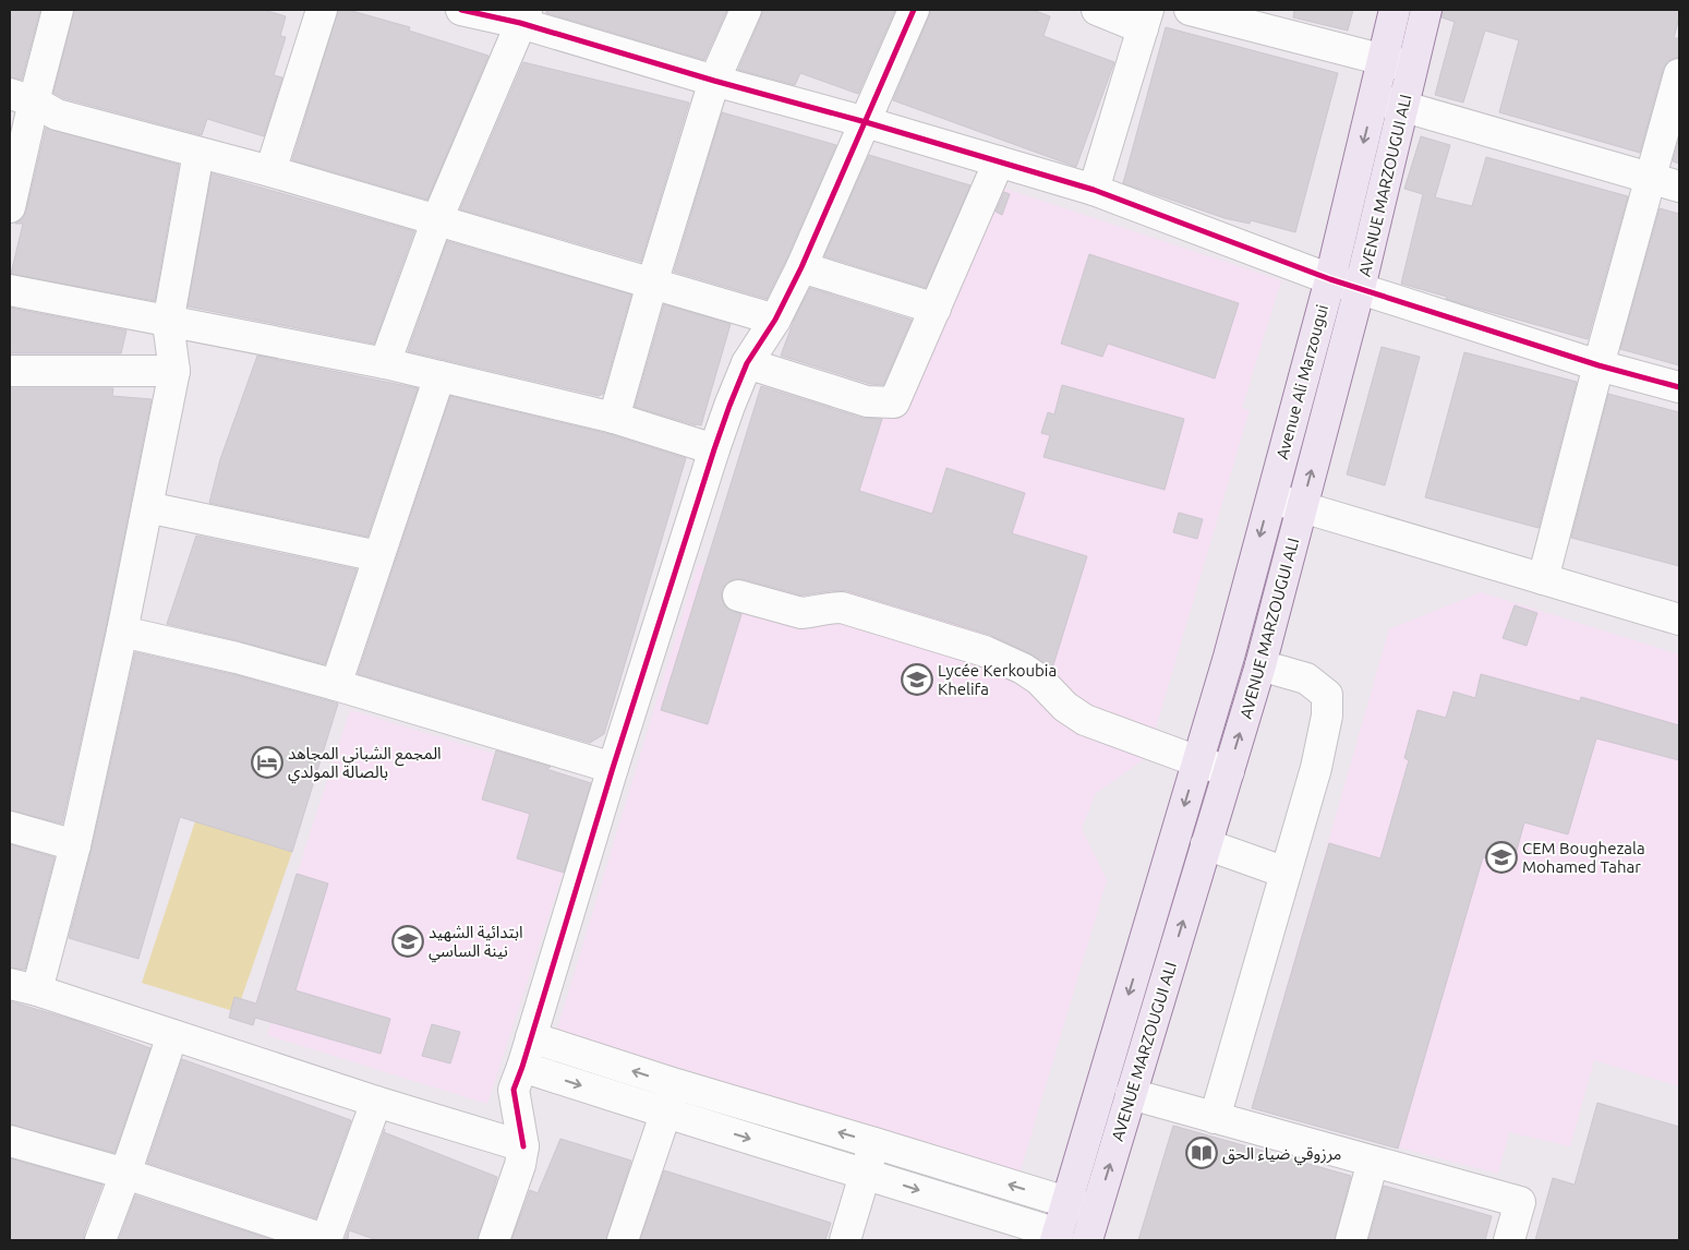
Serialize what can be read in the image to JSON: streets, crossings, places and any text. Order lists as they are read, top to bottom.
{
  "streets": {
    "main road": ["AVENUE MARZOUGUI ALI", "Avenue Ali Marzougui"]
  },
  "crossings": [
    ["AVENUE MARZOUGUI ALI", "Avenue Ali Marzougui"]
  ],
  "one_way": ["Avenue Ali Marzougui"],
  "places": {
    "school or university": ["Lycée Kerkoubia Khelifa", "CEM Boughezala Mohamed Tahar", "ابتدائية الشهيد نينة الساسي"],
    "hotel": ["المجمع الشباني المجاهد بالصالة المولدي"],
    "library": ["مرزوقي ضياء الحق"]
  }
}
